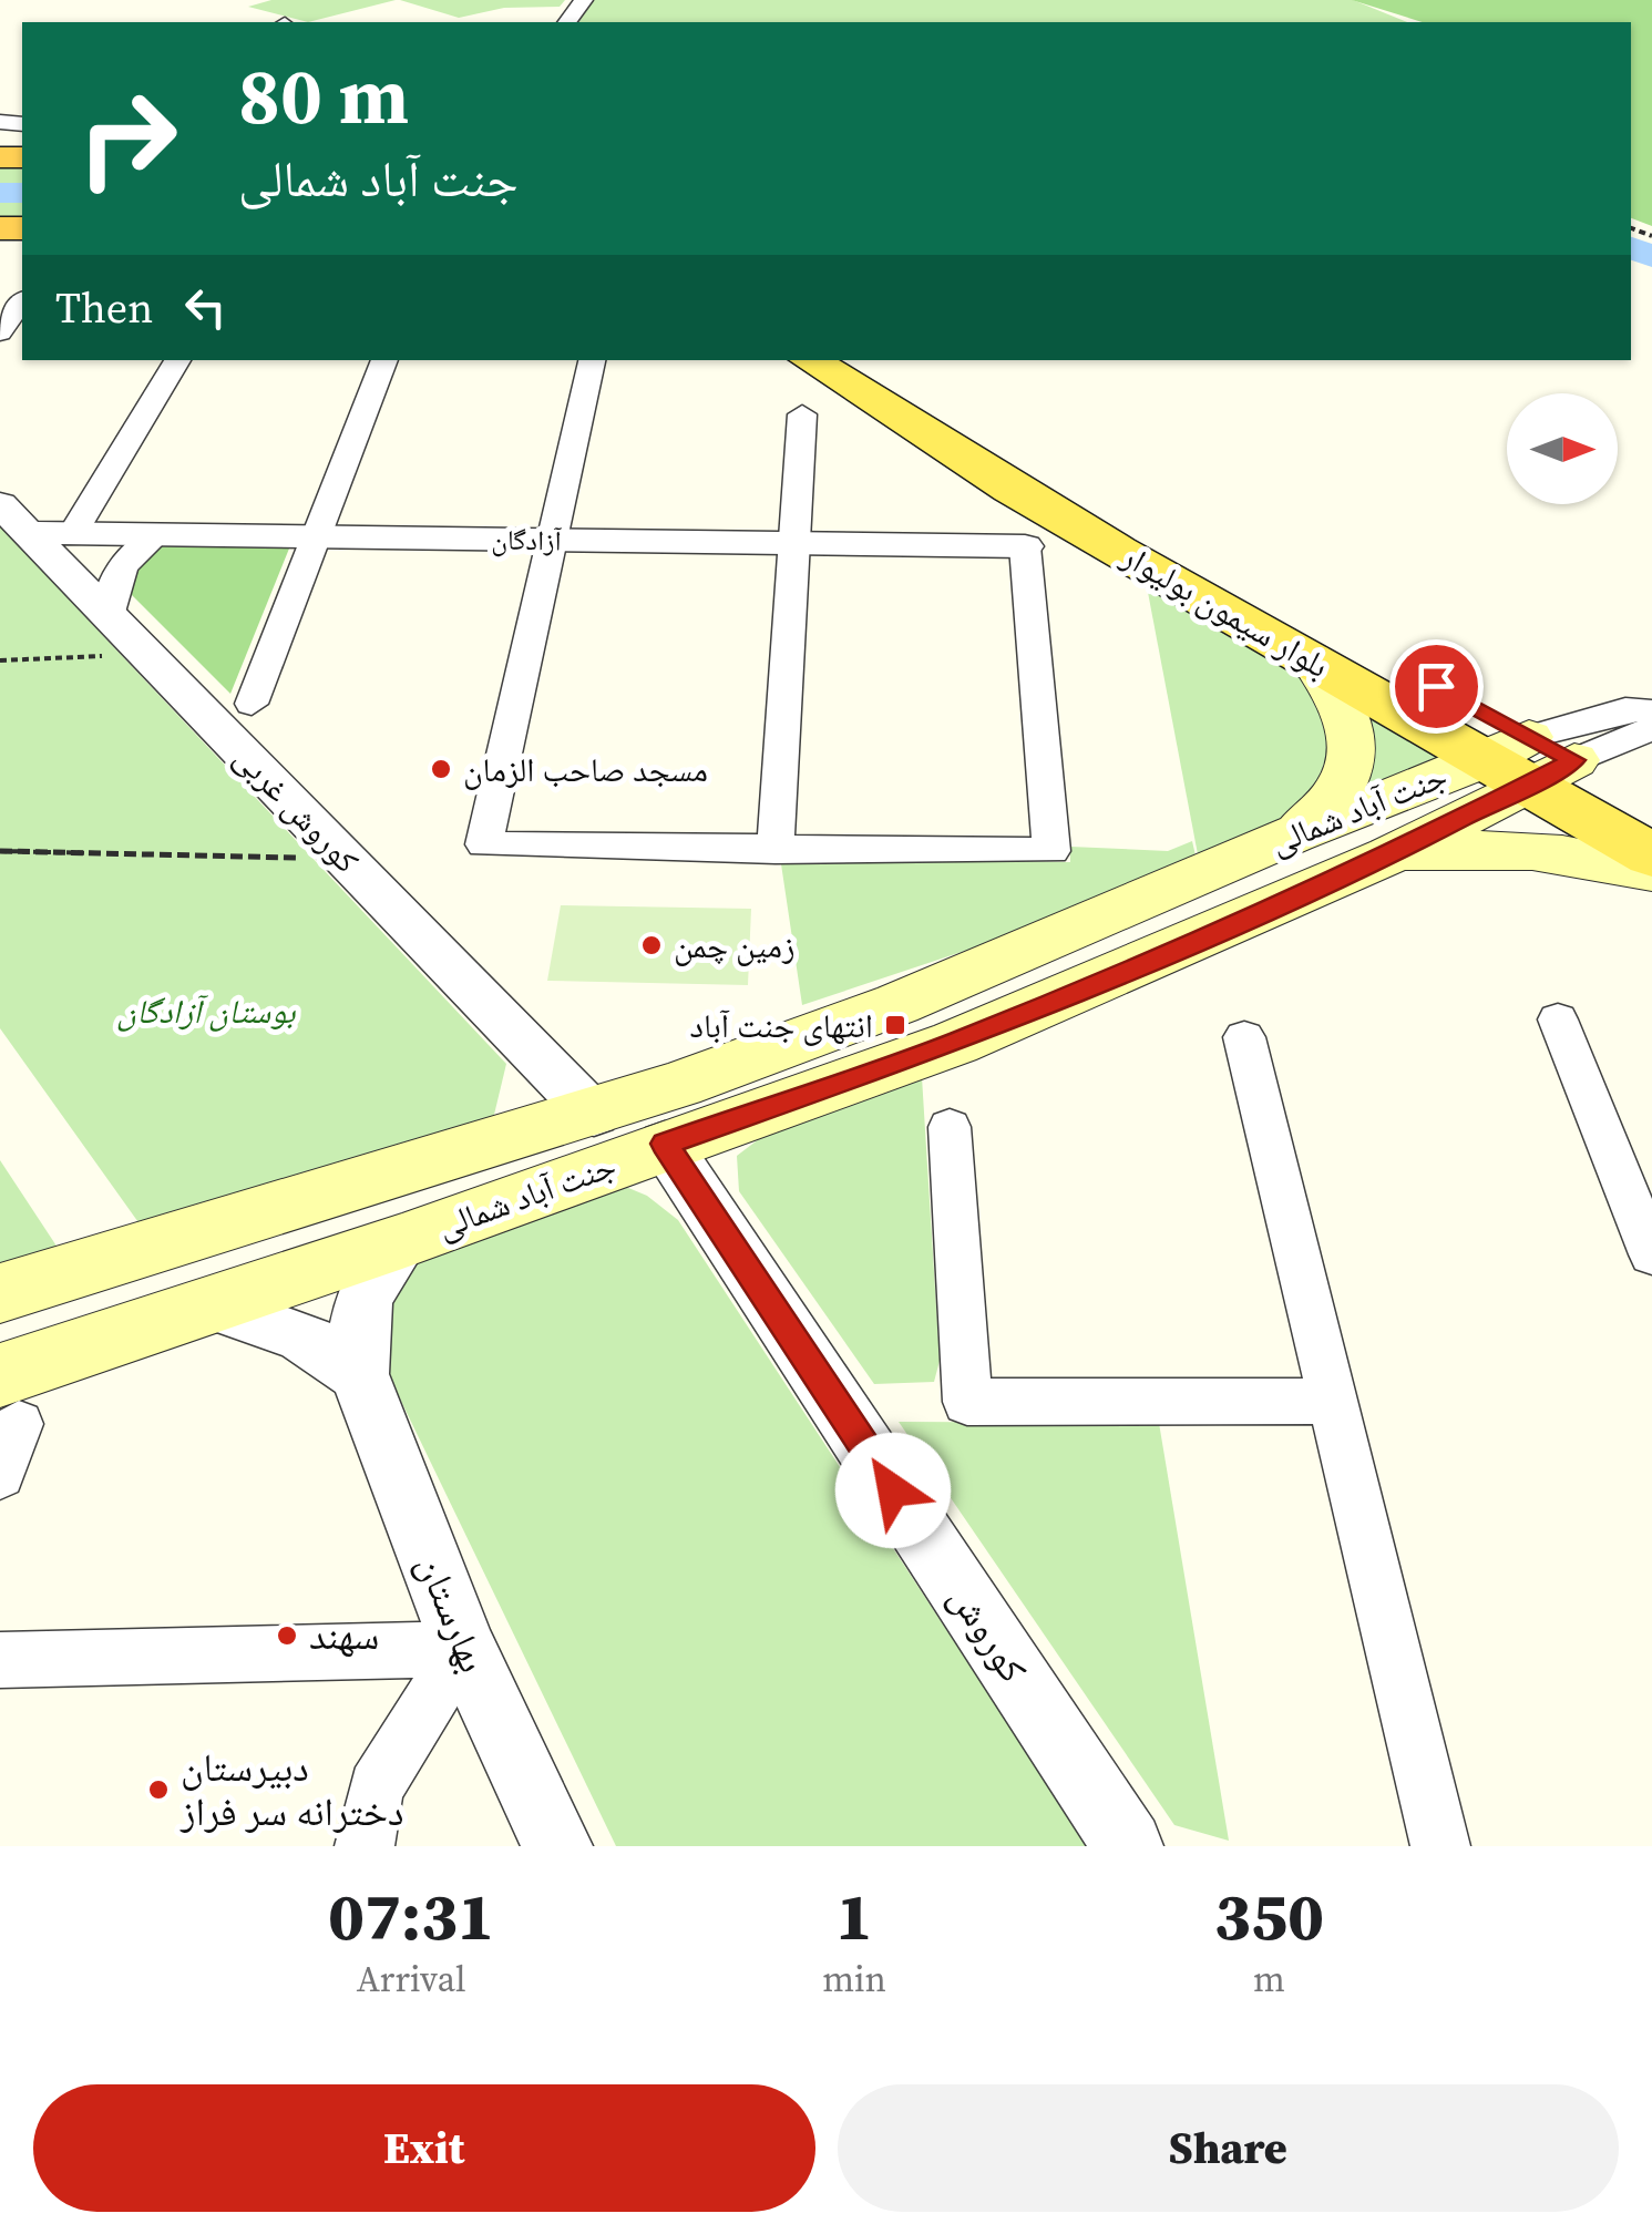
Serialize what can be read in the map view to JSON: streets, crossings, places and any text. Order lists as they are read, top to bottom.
{
  "streets": {
    "main road": ["بلوار سیمون بولیوار", "جنت آباد شمالی"],
    "street": [
      "آزادگان",
      "کوروش غربی",
      "بهارستان",
      "کوروش"
    ]
  },
  "crossings": [
    ["آزادگان", "کوروش غربی"],
    ["بلوار سیمون بولیوار", "جنت آباد شمالی"],
    ["کوروش غربی", "جنت آباد شمالی"],
    ["جنت آباد شمالی", "بهارستان"],
    ["جنت آباد شمالی", "کوروش"]
  ],
  "parks": ["بوستان آزادگان"],
  "places": {
    "other": [
      "مسجد صاحب الزمان",
      "زمین چمن",
      "سهند",
      "دبیرستان دخترانه سر فراز"
    ],
    "transit": ["انتهای جنت آباد"]
  },
  "north": "right",
  "page": {
    "turn": ["80 m", "جنت آباد شمالی"],
    "then": "Then",
    "eta": [
      "07:31",
      "Arrival",
      "1",
      "min",
      "350",
      "m"
    ],
    "buttons": ["Exit", "Share"]
  }
}
